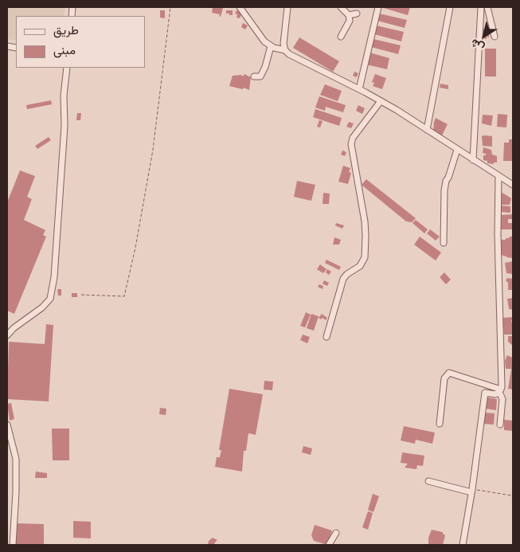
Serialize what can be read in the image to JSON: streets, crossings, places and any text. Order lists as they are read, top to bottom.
{
  "legend": ["طريق", "مبنى"],
  "north": "bottom left"
}
